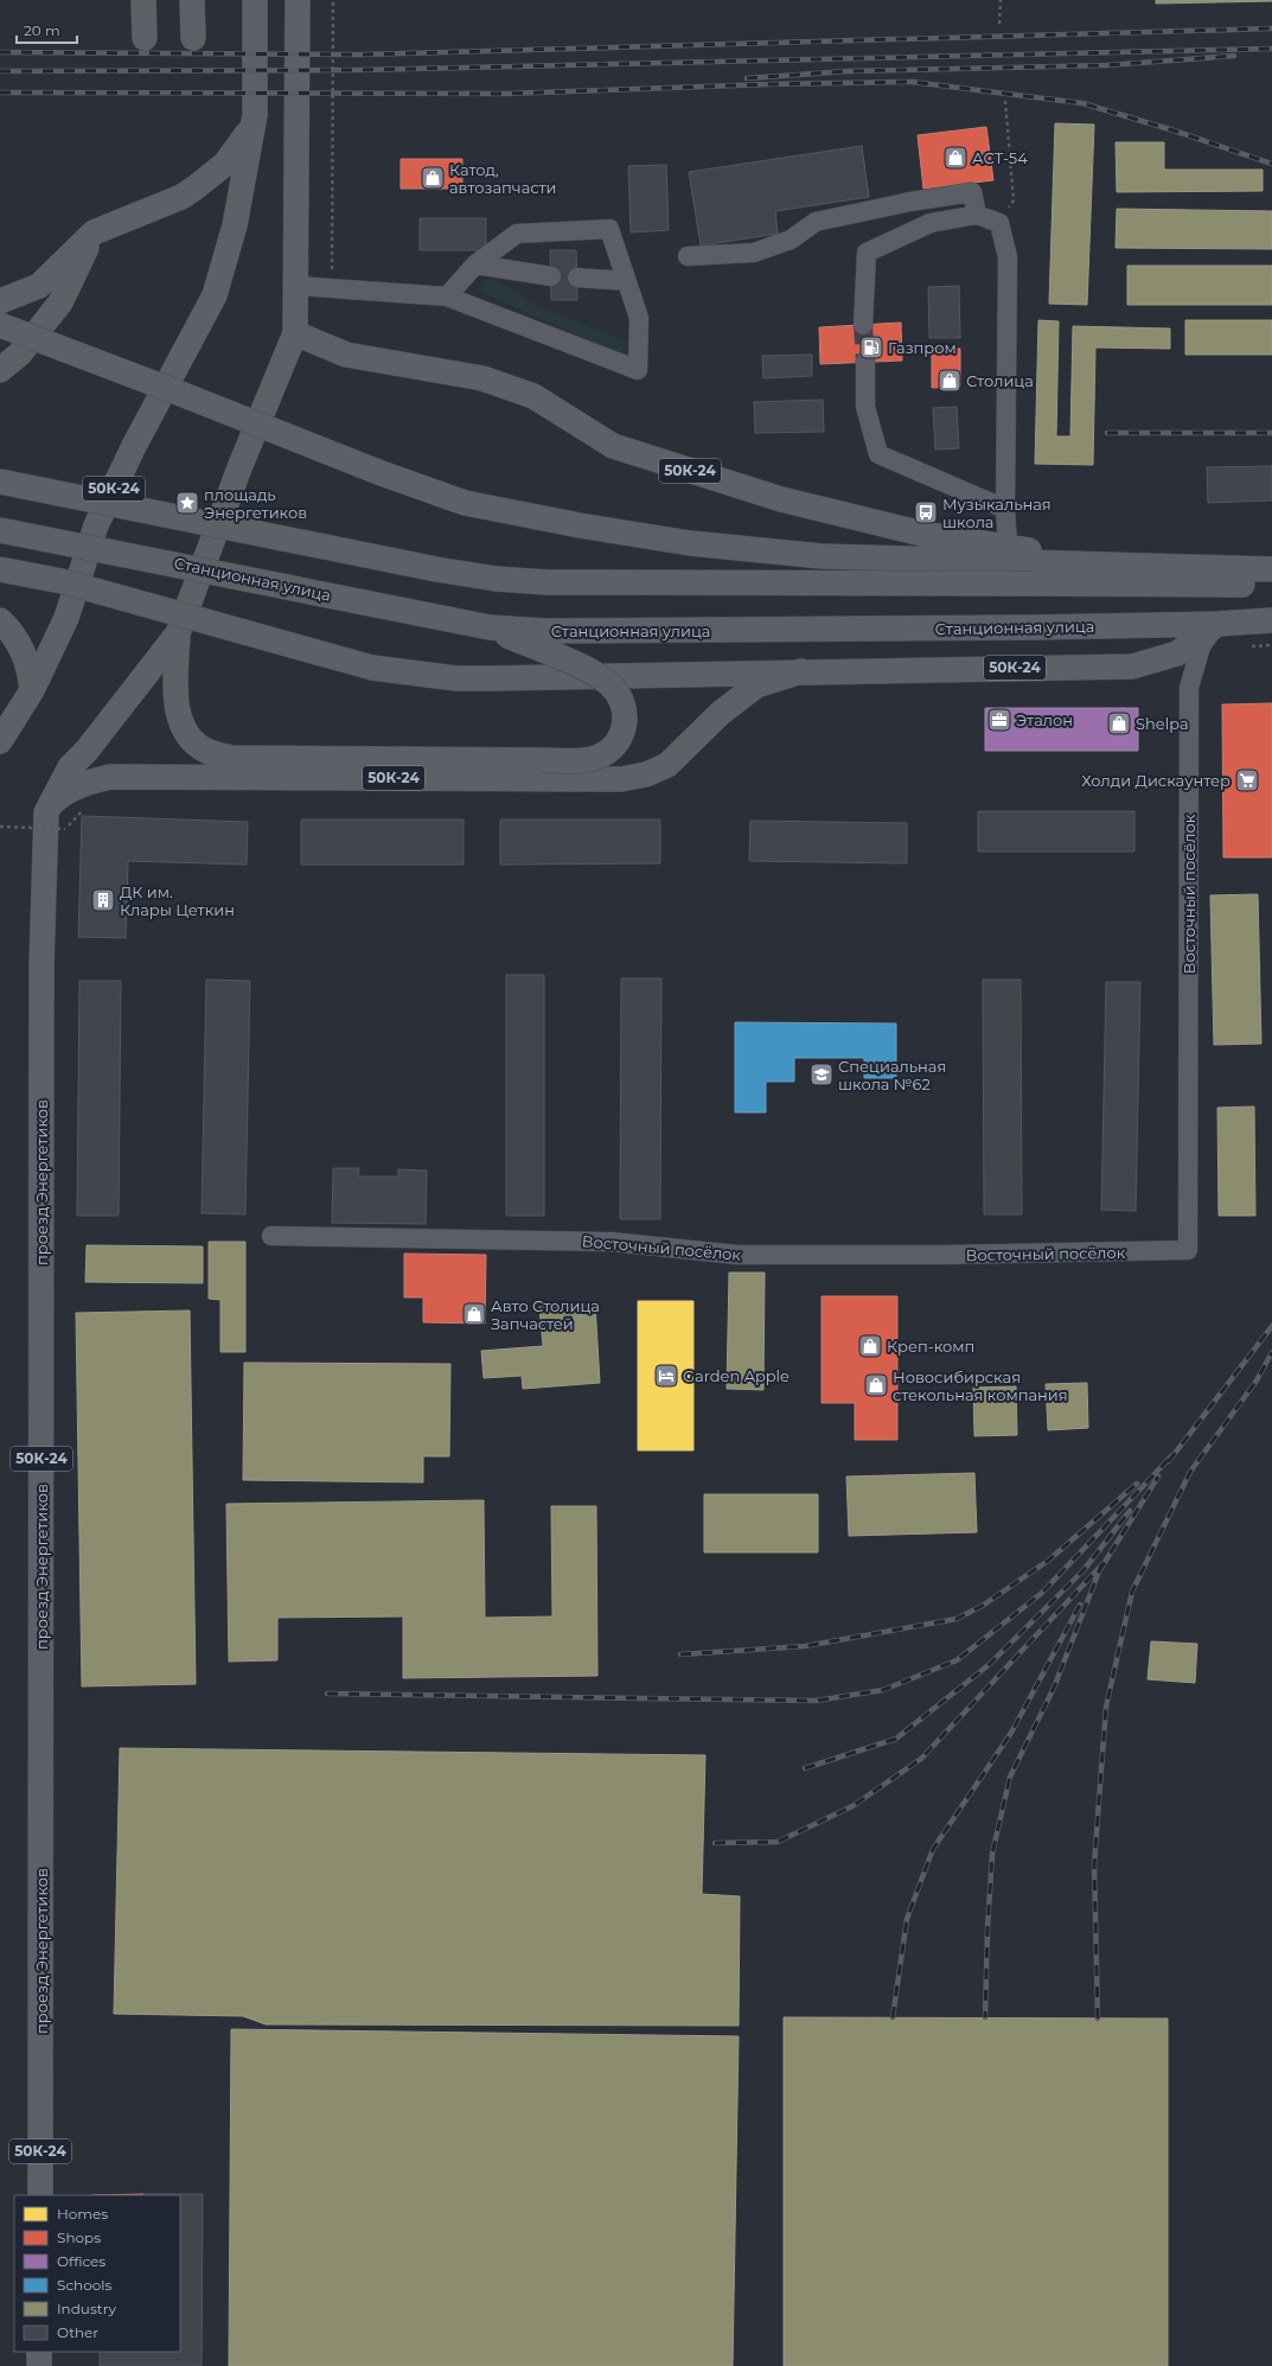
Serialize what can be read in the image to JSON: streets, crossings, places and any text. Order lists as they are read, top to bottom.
{
  "streets": {
    "main road": ["50К-24", "Станционная улица", "проезд Энергетиков"],
    "street": ["Восточный посёлок"]
  },
  "crossings": [
    ["50К-24", "Станционная улица"],
    ["50К-24", "Восточный посёлок"],
    ["50К-24", "проезд Энергетиков"],
    ["Станционная улица", "Восточный посёлок"]
  ],
  "places": {
    "shop": [
      "АСТ-54",
      "Катод, автозапчасти",
      "Столица",
      "Shelpa",
      "Авто Столица Запчастей",
      "Креп-комп",
      "Новосибирская стекольная компания"
    ],
    "fuel station": ["Газпром"],
    "place": ["площадь Энергетиков"],
    "bus stop": ["Музыкальная школа"],
    "office": ["Эталон"],
    "supermarket": ["Холди Дискаунтер"],
    "building": ["ДК им. Клары Цеткин"],
    "school or university": ["Специальная школа №62"],
    "hotel": ["Garden Apple"]
  },
  "legend": [
    "Homes",
    "Shops",
    "Offices",
    "Schools",
    "Industry",
    "Other"
  ],
  "scale_bar": "20 m"
}
